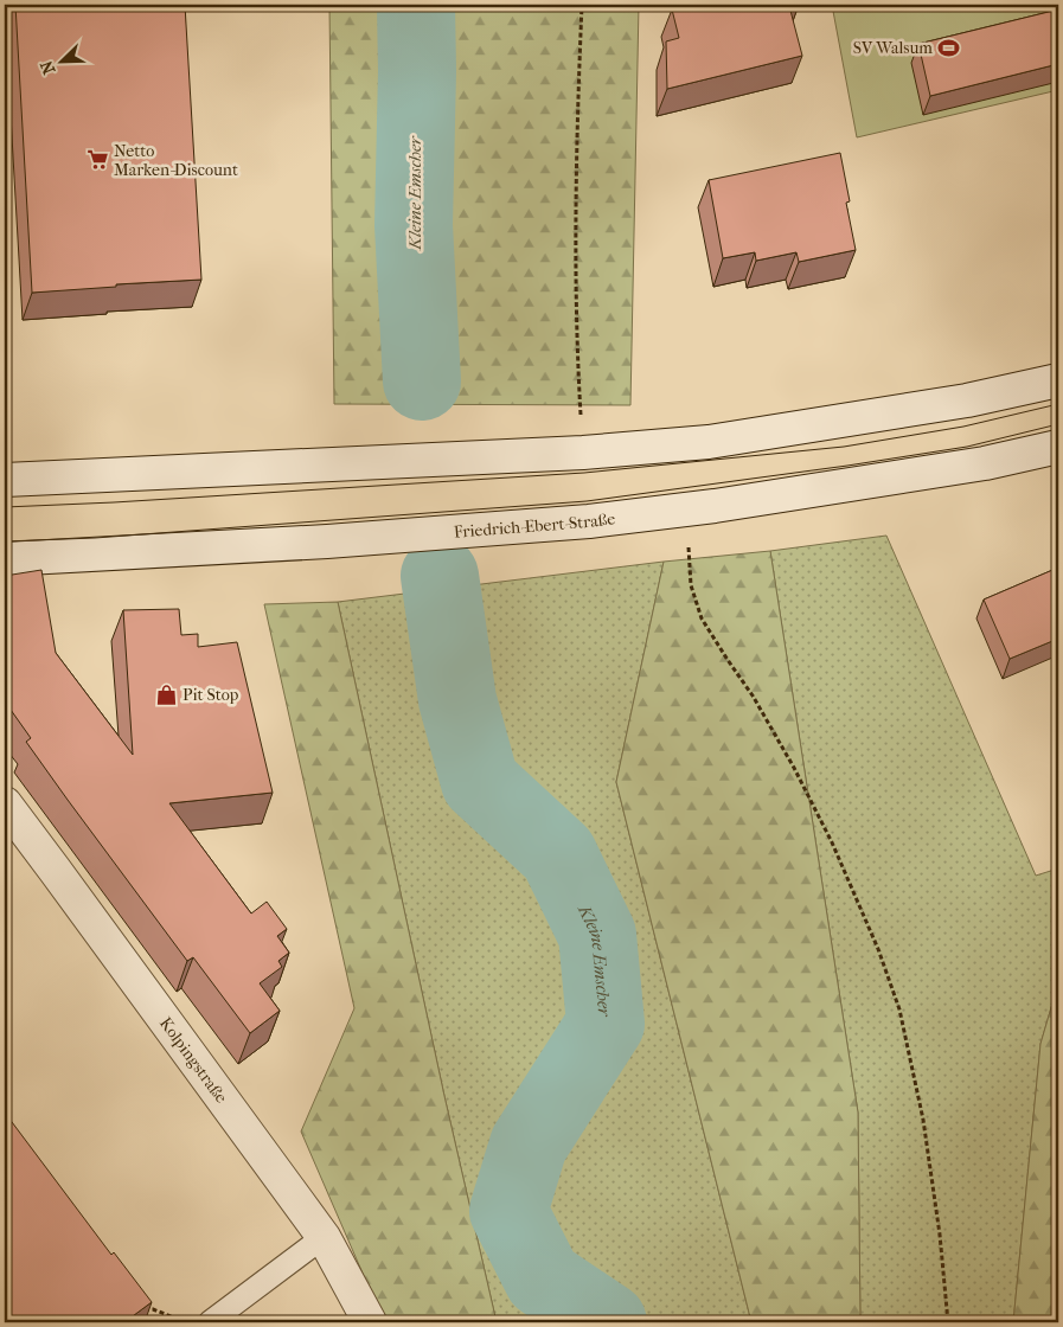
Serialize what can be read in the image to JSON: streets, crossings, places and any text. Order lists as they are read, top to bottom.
{
  "streets": {
    "main road": ["Friedrich-Ebert-Straße", "Kolpingstraße"]
  },
  "water": ["Kleine Emscher"],
  "places": {
    "sports": ["SV Walsum"],
    "supermarket": ["Netto Marken-Discount"],
    "shop": ["Pit Stop"]
  },
  "north": "bottom left"
}
